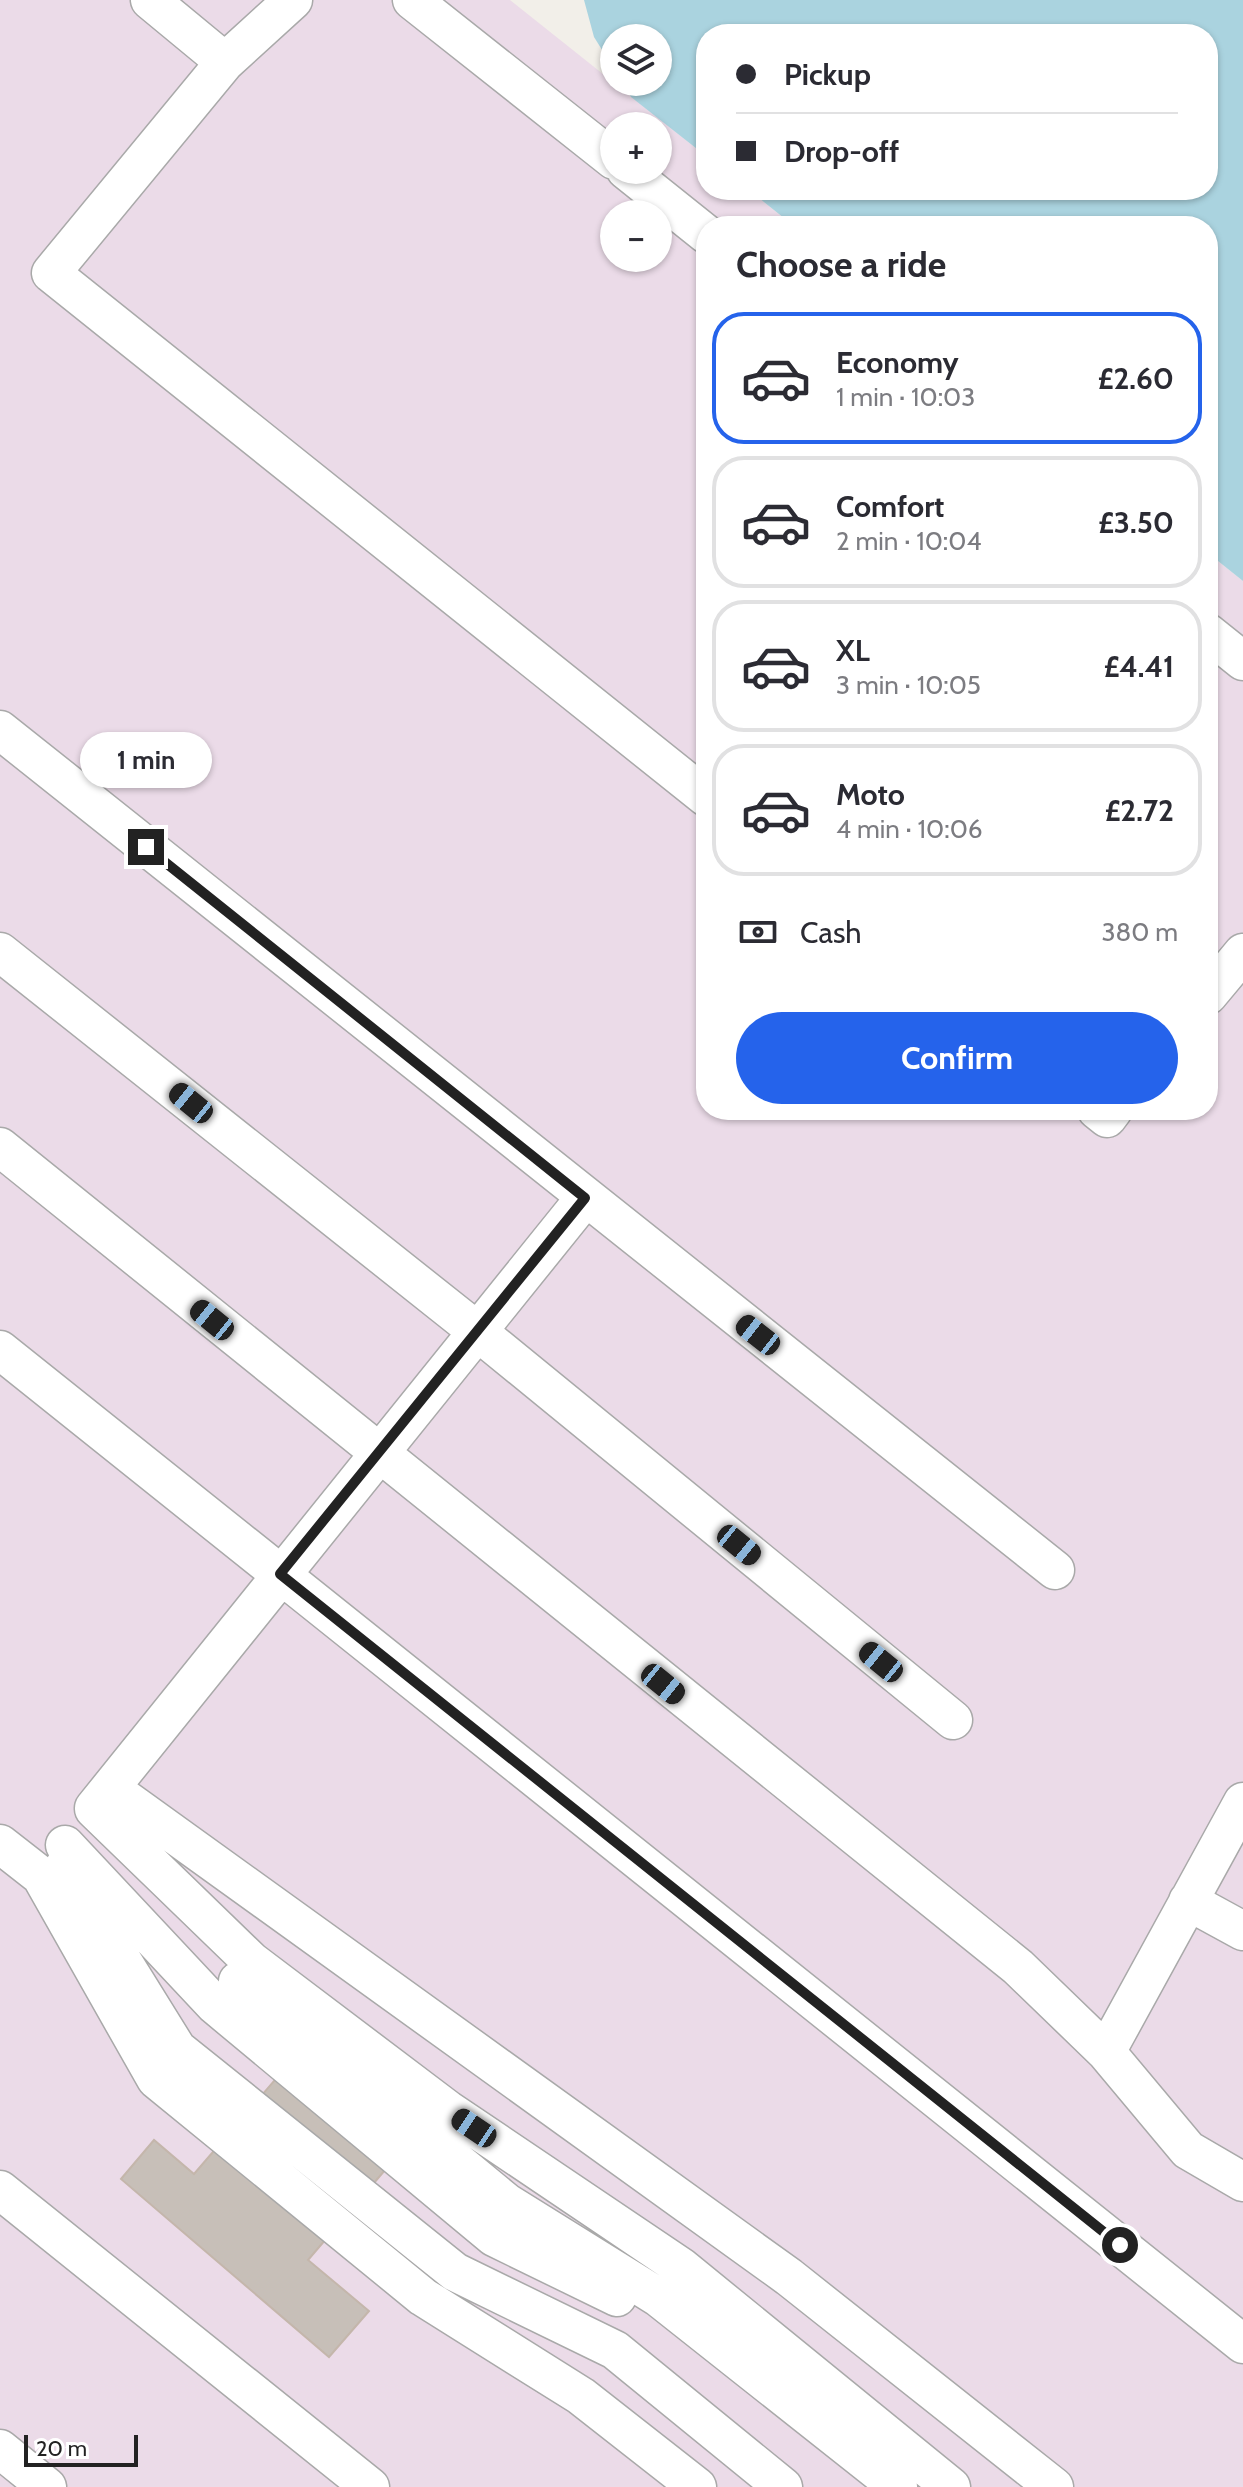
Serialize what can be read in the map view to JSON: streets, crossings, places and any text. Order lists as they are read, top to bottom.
{
  "scale_bar": "20 m",
  "page": {
    "map_buttons": ["+", "−"],
    "banner": ["Pickup", "Drop-off"],
    "heading": "Choose a ride",
    "list": [
      {
        "name": "Economy",
        "note": "1 min · 10:03",
        "value": "£2.60"
      },
      {
        "name": "Comfort",
        "note": "2 min · 10:04",
        "value": "£3.50"
      },
      {
        "name": "XL",
        "note": "3 min · 10:05",
        "value": "£4.41"
      },
      {
        "name": "Moto",
        "note": "4 min · 10:06",
        "value": "£2.72"
      }
    ],
    "bubble": "1 min",
    "pay": ["Cash", "380 m"],
    "buttons": "Confirm",
    "scale": "20 m"
  }
}
